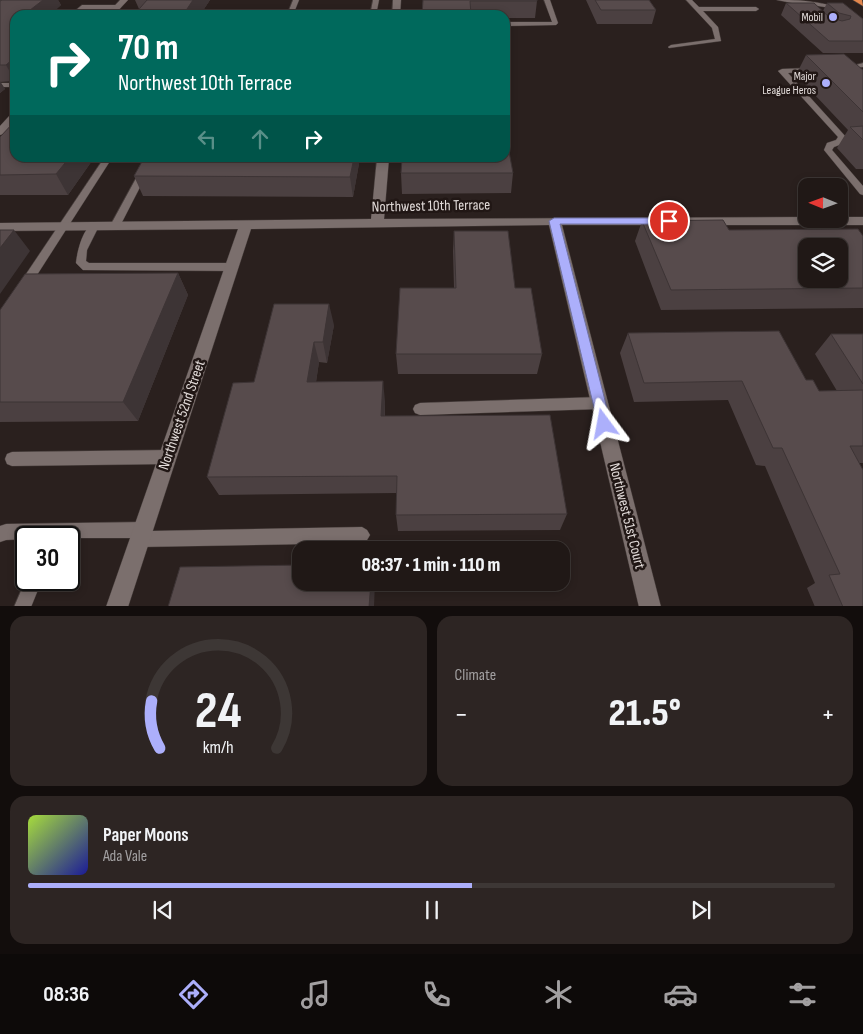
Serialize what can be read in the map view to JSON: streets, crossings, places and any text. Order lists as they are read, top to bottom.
{
  "streets": {
    "street": ["Northwest 10th Terrace", "Northwest 52nd Street", "Northwest 51st Court"]
  },
  "crossings": [
    ["Northwest 10th Terrace", "Northwest 52nd Street"],
    ["Northwest 10th Terrace", "Northwest 51st Court"]
  ],
  "places": ["Mobil", "Major League Heros"],
  "north": "left",
  "page": {
    "turn": ["70 m", "Northwest 10th Terrace"],
    "limit": "30",
    "trip": "08:37 · 1 min · 110 m",
    "tile": "Climate",
    "heat": ["−", "21.5°", "+"],
    "song": ["Paper Moons", "Ada Vale"],
    "tabs": "08:36",
    "gauge": ["24", "km/h"]
  }
}
